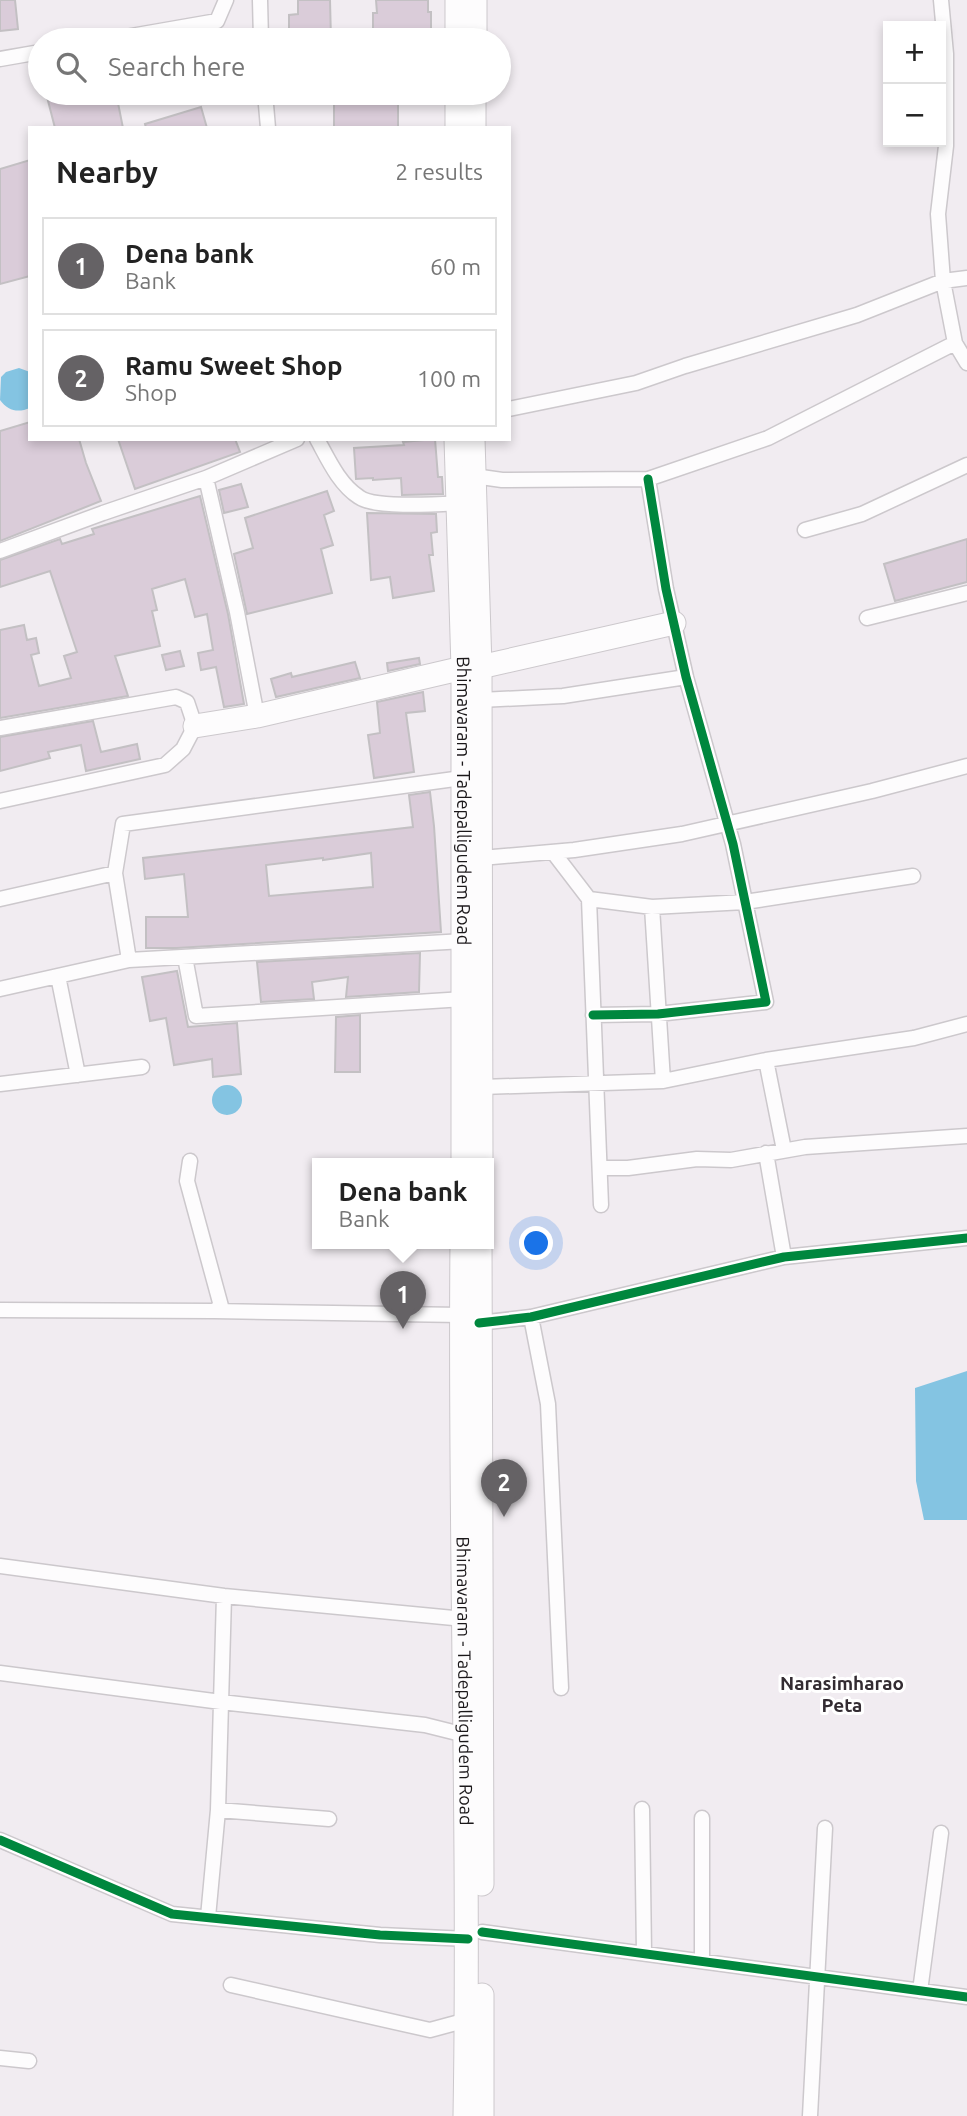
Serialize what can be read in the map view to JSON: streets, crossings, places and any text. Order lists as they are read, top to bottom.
{
  "streets": {
    "main road": ["Bhimavaram - Tadepalligudem Road"]
  },
  "districts": ["Narasimharao Peta"],
  "page": {
    "map_buttons": ["+", "−"],
    "search": "Search here",
    "heading": ["Nearby", "2 results"],
    "list": [
      {
        "mark": "1",
        "name": "Dena bank",
        "note": "Bank",
        "value": "60 m"
      },
      {
        "mark": "2",
        "name": "Ramu Sweet Shop",
        "note": "Shop",
        "value": "100 m"
      }
    ],
    "popup": ["Dena bank", "Bank"],
    "pins": ["1", "2"]
  }
}
